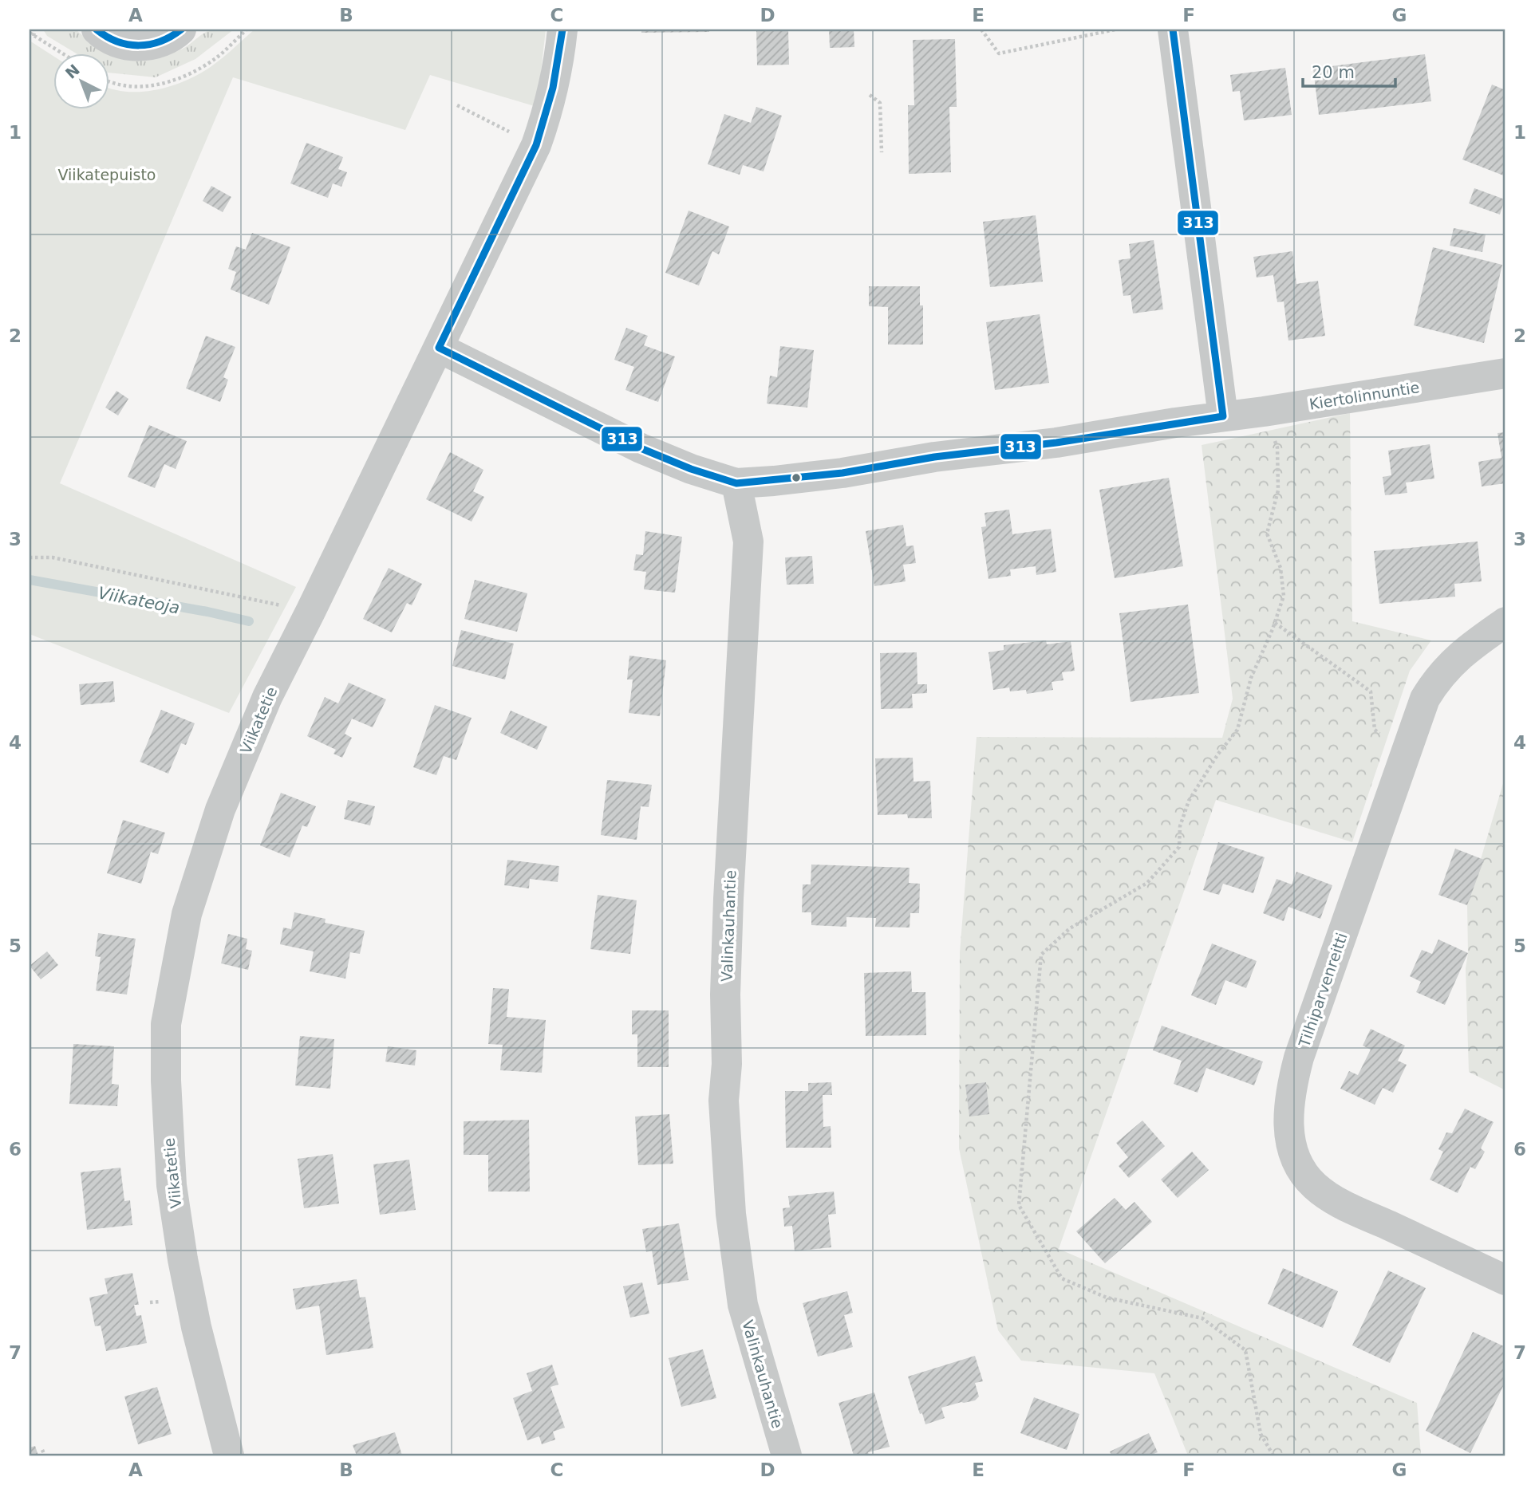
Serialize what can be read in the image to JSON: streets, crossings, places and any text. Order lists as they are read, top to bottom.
{
  "streets": {
    "street": [
      "Kiertolinnuntie",
      "Viikatetie",
      "Valinkauhantie",
      "Tilhiparvenreitti"
    ]
  },
  "crossings": [
    ["Kiertolinnuntie", "Valinkauhantie"]
  ],
  "water": ["Viikateoja"],
  "parks": ["Viikatepuisto"],
  "lines": ["transit line 313"],
  "scale_bar": "20 m",
  "north": "top left",
  "grid": {
    "columns": [
      "A",
      "B",
      "C",
      "D",
      "E",
      "F",
      "G"
    ],
    "rows": [
      "1",
      "2",
      "3",
      "4",
      "5",
      "6",
      "7"
    ]
  }
}
